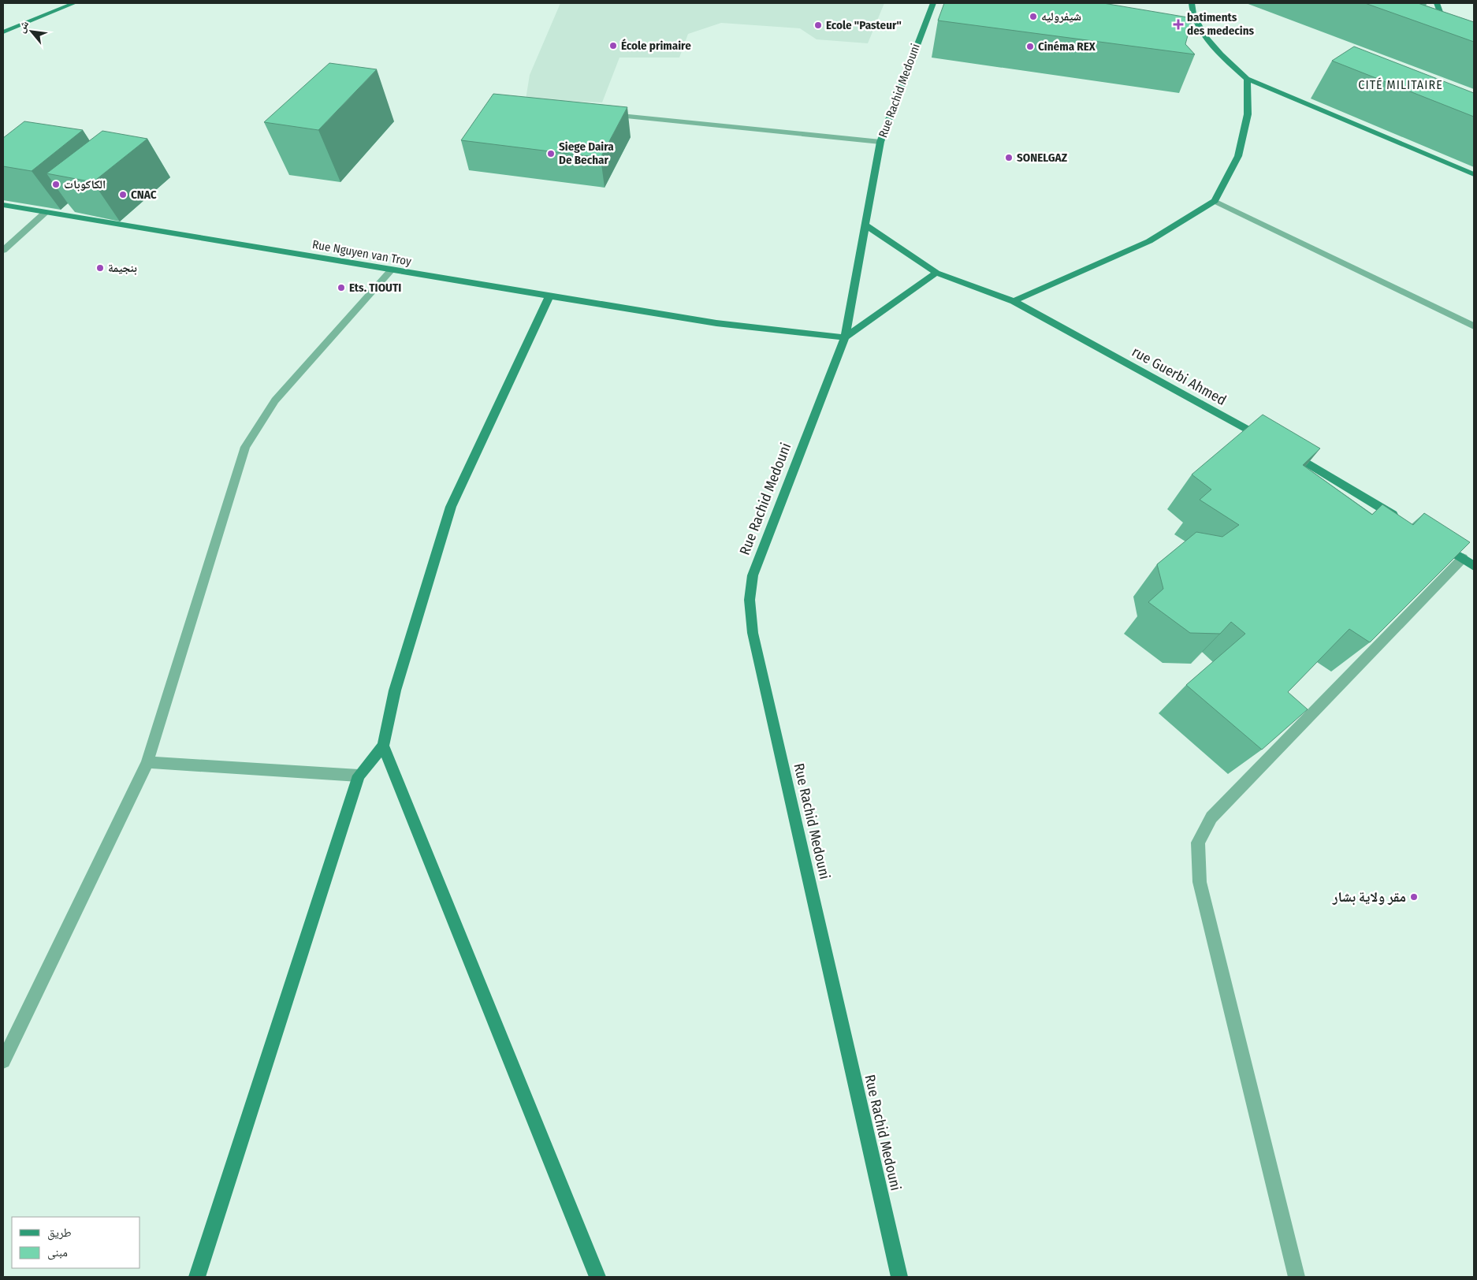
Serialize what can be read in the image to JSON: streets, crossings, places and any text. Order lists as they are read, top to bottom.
{
  "streets": {
    "main road": ["Rue Rachid Medouni", "Rue Nguyen van Troy", "rue Guerbi Ahmed"]
  },
  "crossings": [
    ["Rue Rachid Medouni", "Rue Nguyen van Troy"],
    ["Rue Rachid Medouni", "rue Guerbi Ahmed"]
  ],
  "districts": ["CITÉ MILITAIRE"],
  "places": {
    "other": [
      "شيفروليه",
      "Ecole \"Pasteur\"",
      "École primaire",
      "Cinéma REX",
      "Siege Daira De Bechar",
      "SONELGAZ",
      "الكاكوبات",
      "CNAC",
      "بنجيمة",
      "Ets. TIOUTI",
      "مقر ولاية بشار"
    ],
    "health": ["batiments des medecins"]
  },
  "legend": ["طريق", "مبنى"],
  "north": "top left"
}
